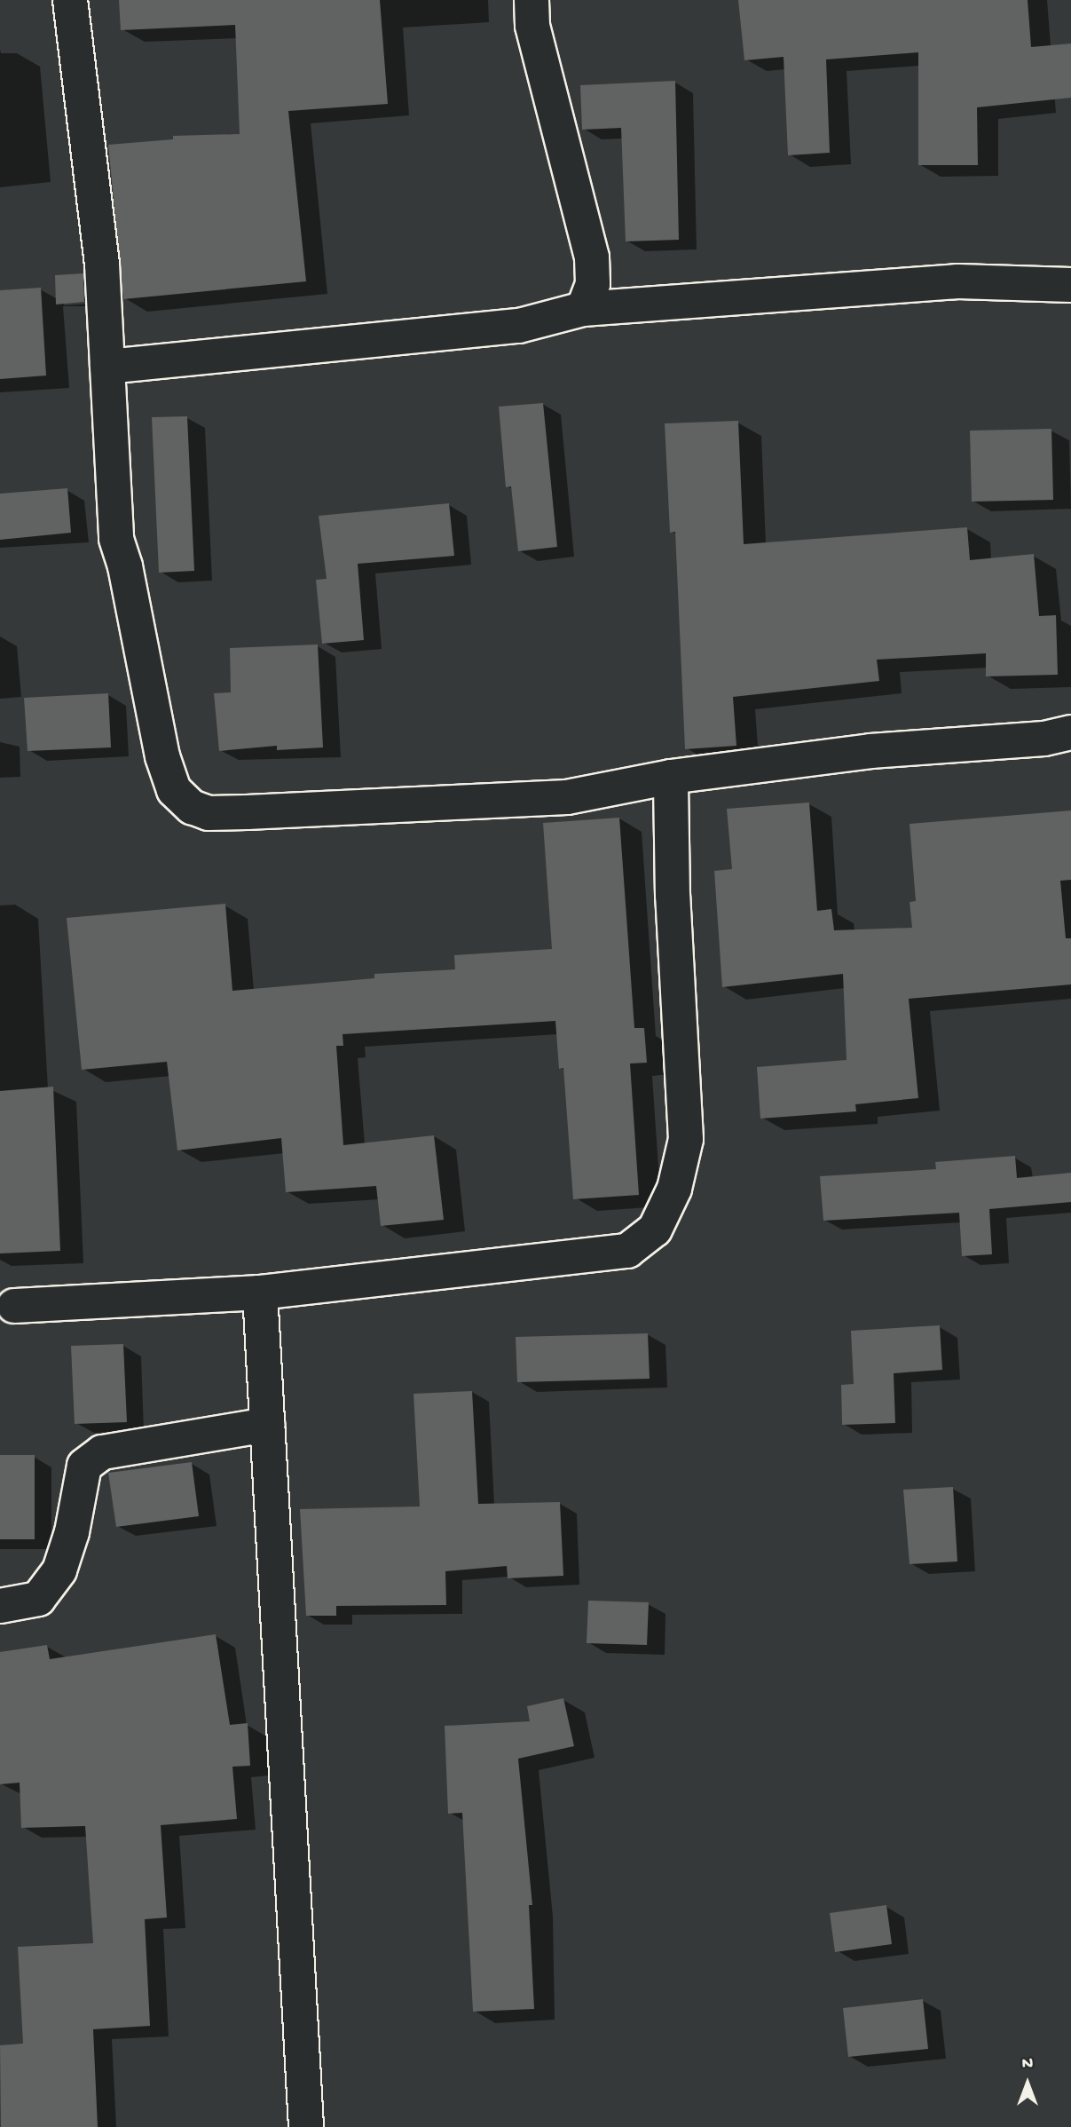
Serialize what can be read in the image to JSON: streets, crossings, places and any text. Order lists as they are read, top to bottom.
{
  "north": "top"
}
